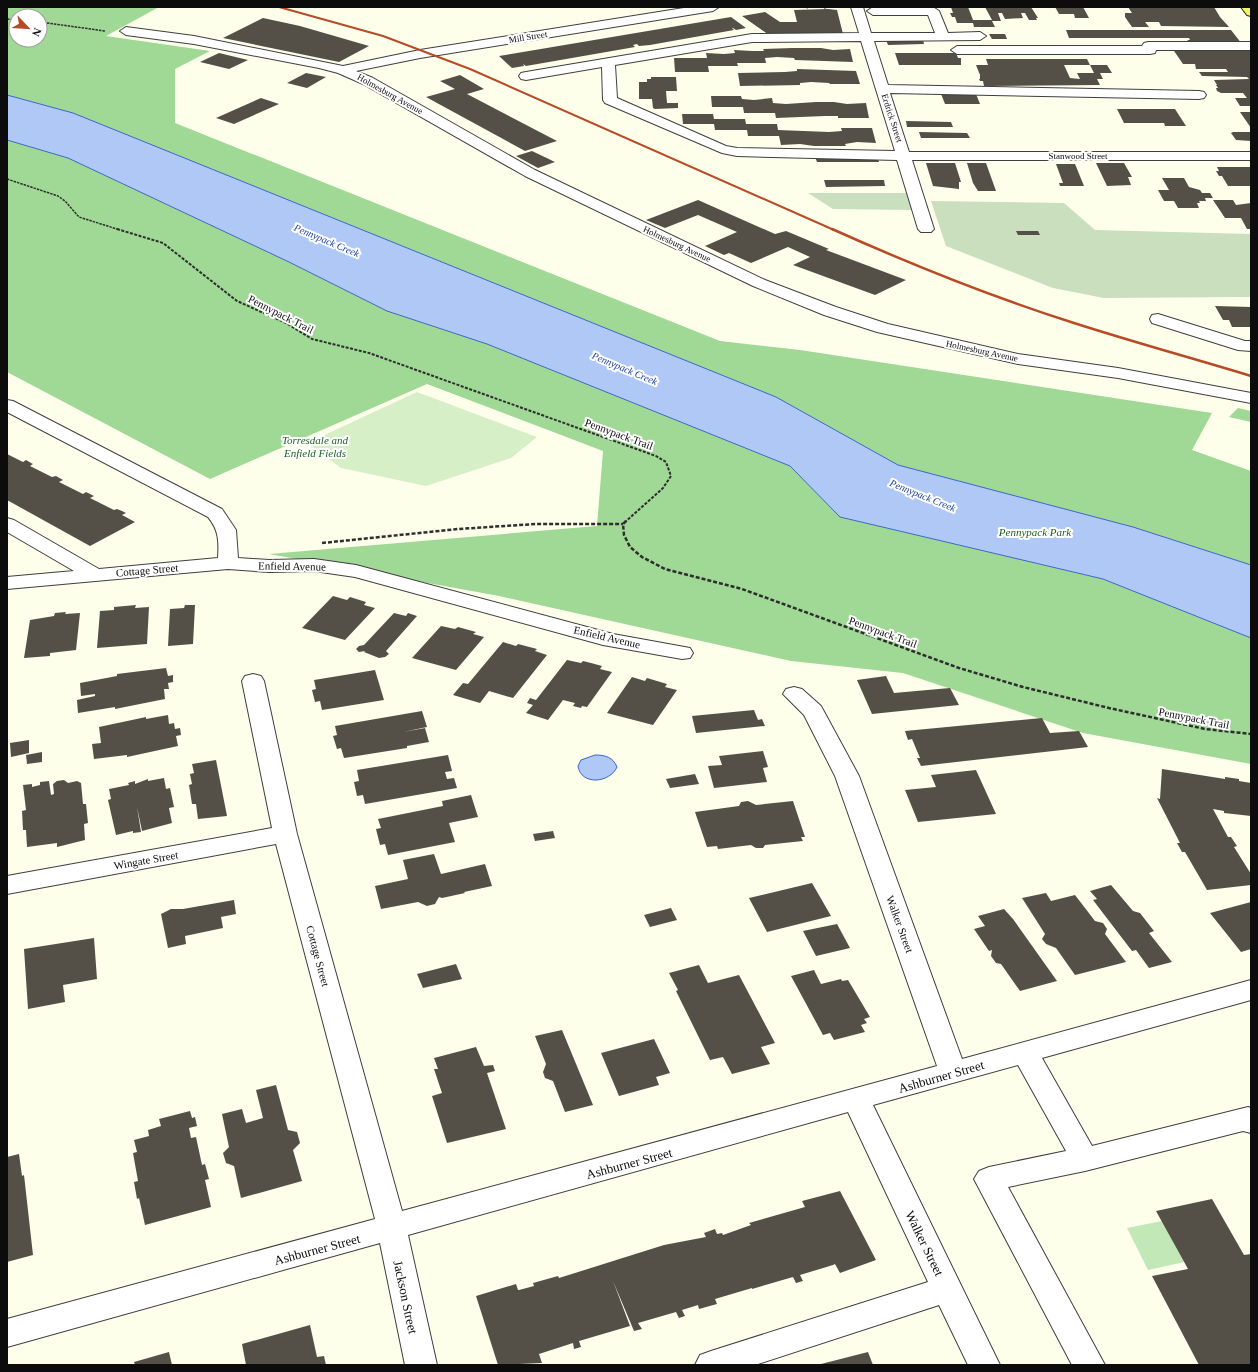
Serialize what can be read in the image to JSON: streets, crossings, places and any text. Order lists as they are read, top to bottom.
{
  "streets": {
    "street": [
      "Mill Street",
      "Holmesburg Avenue",
      "Erdrick Street",
      "Stanwood Street",
      "Enfield Avenue",
      "Cottage Street",
      "Wingate Street",
      "Walker Street",
      "Ashburner Street",
      "Jackson Street"
    ],
    "path": ["Pennypack Trail"]
  },
  "crossings": [
    ["Mill Street", "Holmesburg Avenue"],
    ["Erdrick Street", "Stanwood Street"],
    ["Enfield Avenue", "Cottage Street"],
    ["Cottage Street", "Wingate Street"],
    ["Cottage Street", "Ashburner Street"],
    ["Cottage Street", "Jackson Street"],
    ["Walker Street", "Ashburner Street"],
    ["Ashburner Street", "Jackson Street"]
  ],
  "water": ["Pennypack Creek"],
  "parks": ["Torresdale and Enfield Fields", "Pennypack Park"],
  "north": "bottom right"
}
